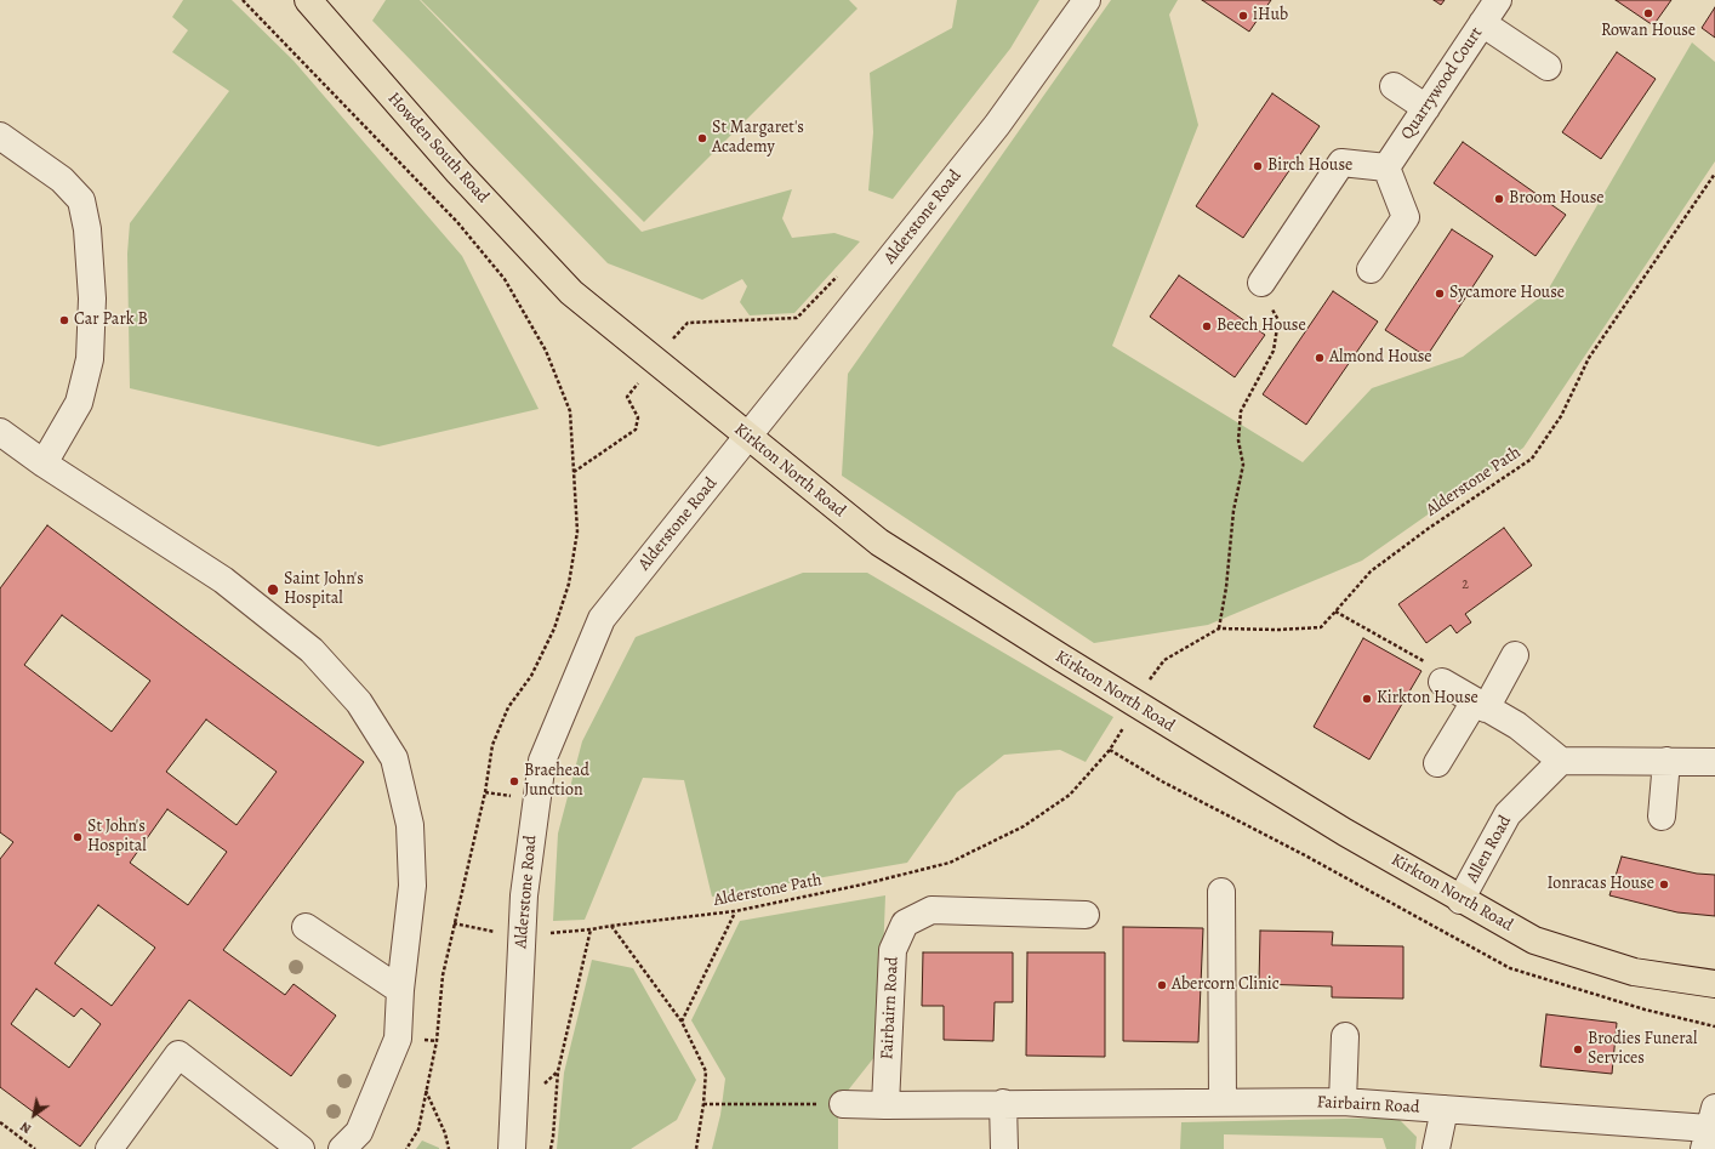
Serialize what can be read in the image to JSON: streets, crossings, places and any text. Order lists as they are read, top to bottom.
{
  "streets": {
    "main road": ["Howden South Road", "Kirkton North Road"],
    "street": [
      "Quarrywood Court",
      "Alderstone Road",
      "Allen Road",
      "Fairbairn Road"
    ],
    "path": ["Alderstone Path"]
  },
  "crossings": [
    ["Howden South Road", "Kirkton North Road"],
    ["Alderstone Road", "Kirkton North Road"],
    ["Kirkton North Road", "Allen Road"]
  ],
  "places": [
    "Rowan House",
    "iHub",
    "St Margaret's Academy",
    "Birch House",
    "Broom House",
    "Sycamore House",
    "Car Park B",
    "Beech House",
    "Almond House",
    "Saint John's Hospital",
    "Kirkton House",
    "Braehead Junction",
    "St John's Hospital",
    "Ionracas House",
    "Abercorn Clinic",
    "Brodies Funeral Services"
  ],
  "house_numbers": ["2"],
  "north": "bottom left"
}
